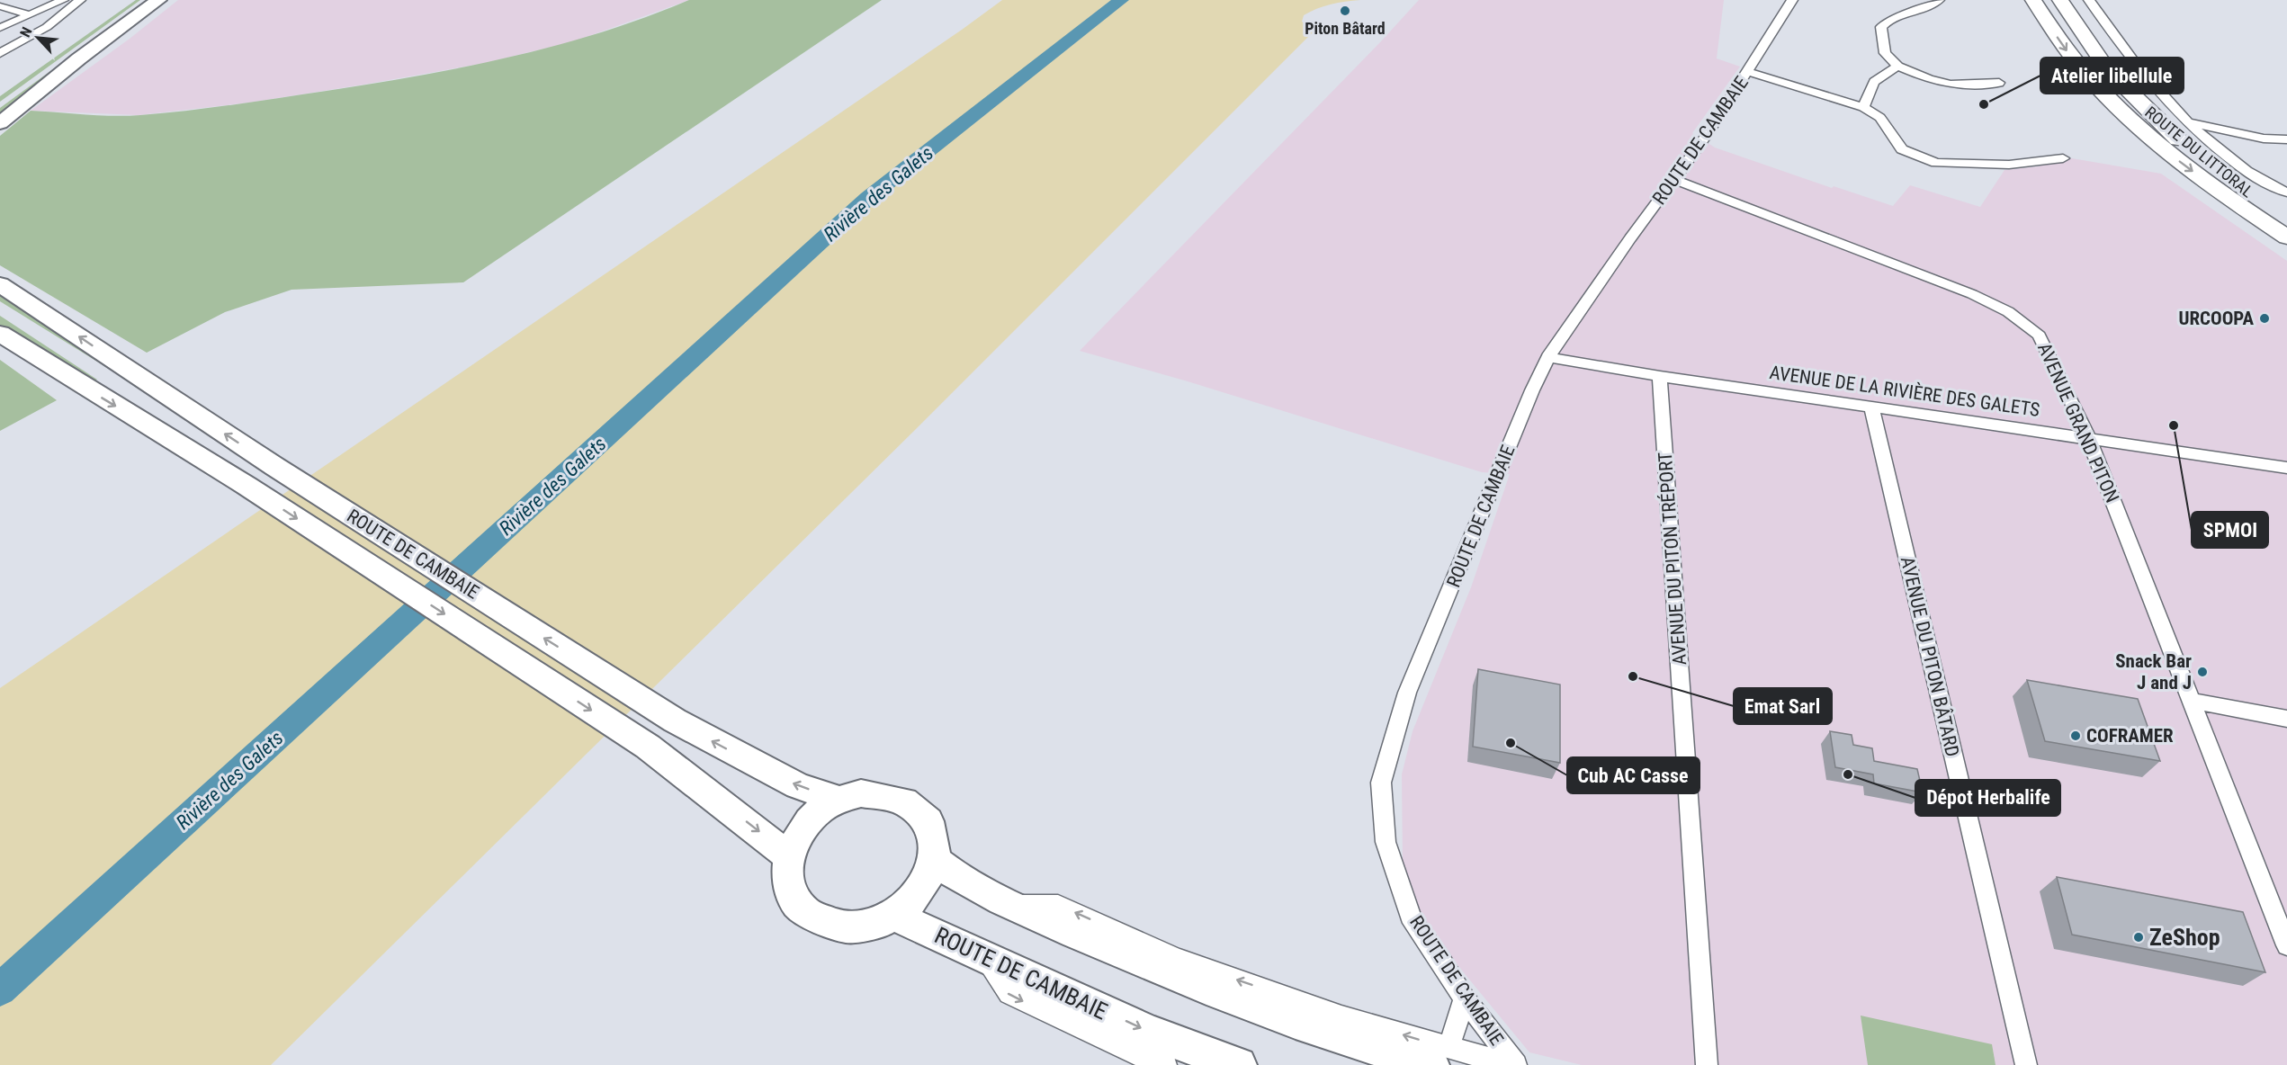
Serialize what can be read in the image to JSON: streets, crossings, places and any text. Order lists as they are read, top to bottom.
{
  "streets": {
    "highway": ["ROUTE DU LITTORAL"],
    "main road": ["ROUTE DE CAMBAIE"],
    "street": [
      "AVENUE DE LA RIVIÈRE DES GALETS",
      "AVENUE GRAND PITON",
      "AVENUE DU PITON TRÉPORT",
      "AVENUE DU PITON BÂTARD"
    ]
  },
  "crossings": [
    ["ROUTE DE CAMBAIE", "AVENUE DE LA RIVIÈRE DES GALETS"],
    ["ROUTE DE CAMBAIE", "AVENUE GRAND PITON"],
    ["AVENUE DE LA RIVIÈRE DES GALETS", "AVENUE GRAND PITON"],
    ["AVENUE DE LA RIVIÈRE DES GALETS", "AVENUE DU PITON TRÉPORT"],
    ["AVENUE DE LA RIVIÈRE DES GALETS", "AVENUE DU PITON BÂTARD"]
  ],
  "water": ["Rivière des Galets"],
  "places": [
    "Piton Bâtard",
    "Atelier libellule",
    "URCOOPA",
    "SPMOI",
    "Snack Bar J and J",
    "Emat Sarl",
    "COFRAMER",
    "Cub AC Casse",
    "Dépot Herbalife",
    "ZeShop"
  ],
  "north": "top left"
}
